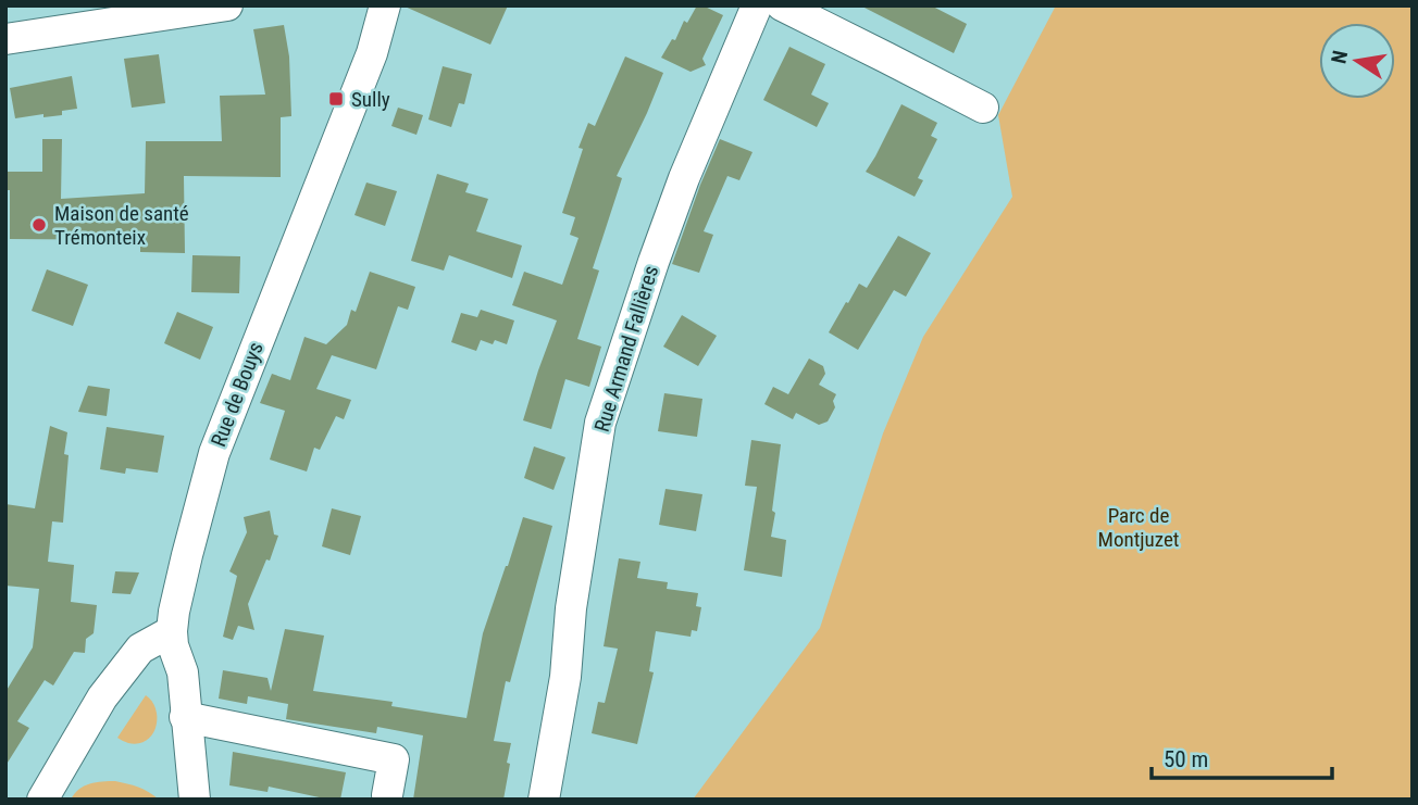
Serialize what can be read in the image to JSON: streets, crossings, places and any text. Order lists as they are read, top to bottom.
{
  "streets": {
    "street": ["Rue Armand Fallières", "Rue de Bouys"]
  },
  "parks": ["Parc de Montjuzet"],
  "places": {
    "transit": ["Sully"],
    "other": ["Maison de santé Trémonteix"]
  },
  "scale_bar": "50 m",
  "north": "left"
}
